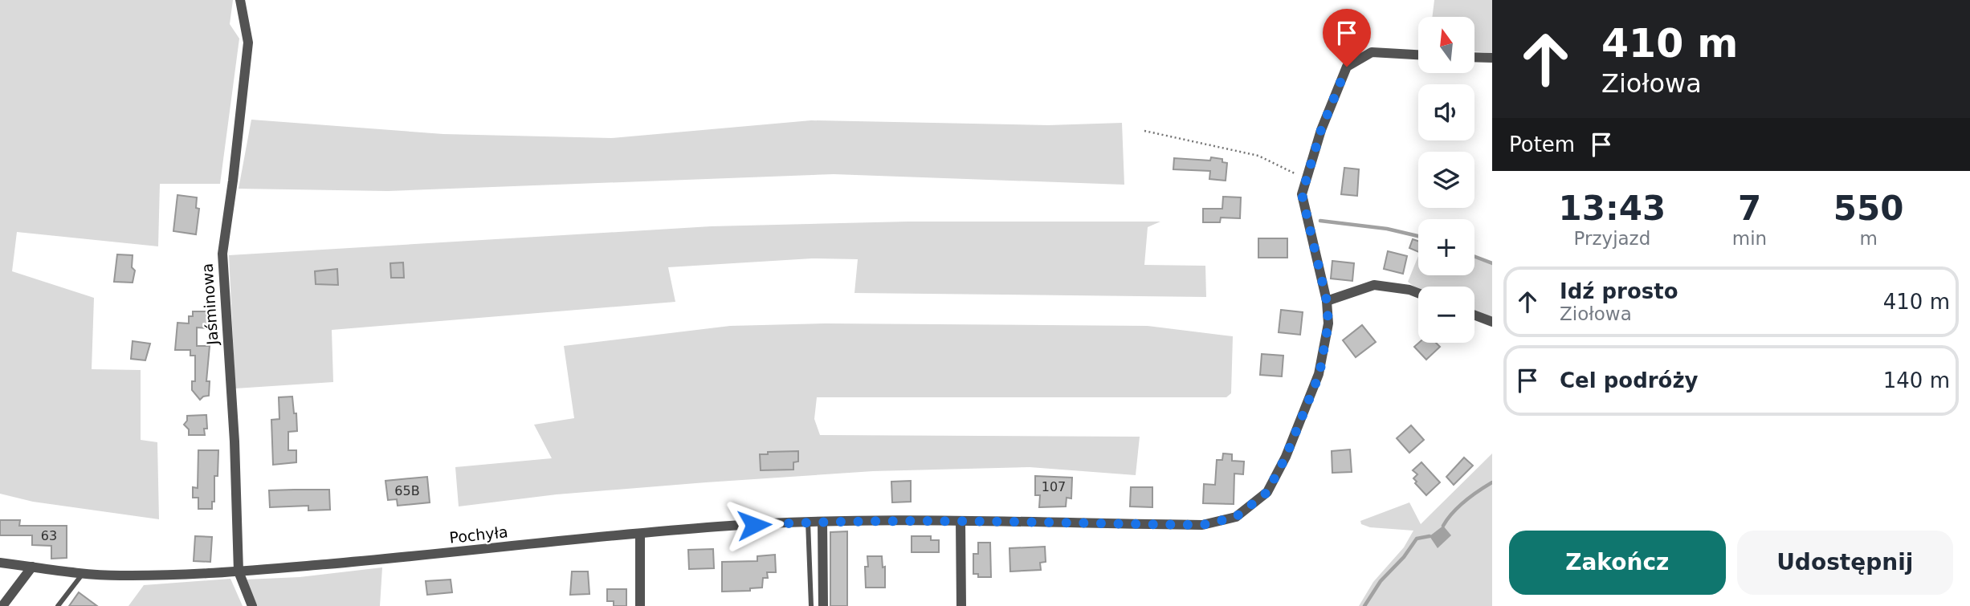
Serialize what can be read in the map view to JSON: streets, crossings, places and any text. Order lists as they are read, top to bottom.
{
  "streets": {
    "street": ["Jaśminowa", "Pochyła"]
  },
  "crossings": [
    ["Jaśminowa", "Pochyła"]
  ],
  "house_numbers": ["107", "65B", "63"],
  "north": "top",
  "page": {
    "turn": ["410 m", "Ziołowa"],
    "map_buttons": ["+", "−"],
    "then": "Potem",
    "eta": [
      "13:43",
      "Przyjazd",
      "7",
      "min",
      "550",
      "m"
    ],
    "list": [
      {
        "name": "Idź prosto",
        "note": "Ziołowa",
        "value": "410 m"
      },
      {
        "name": "Cel podróży",
        "value": "140 m"
      }
    ],
    "buttons": ["Zakończ", "Udostępnij"]
  }
}
